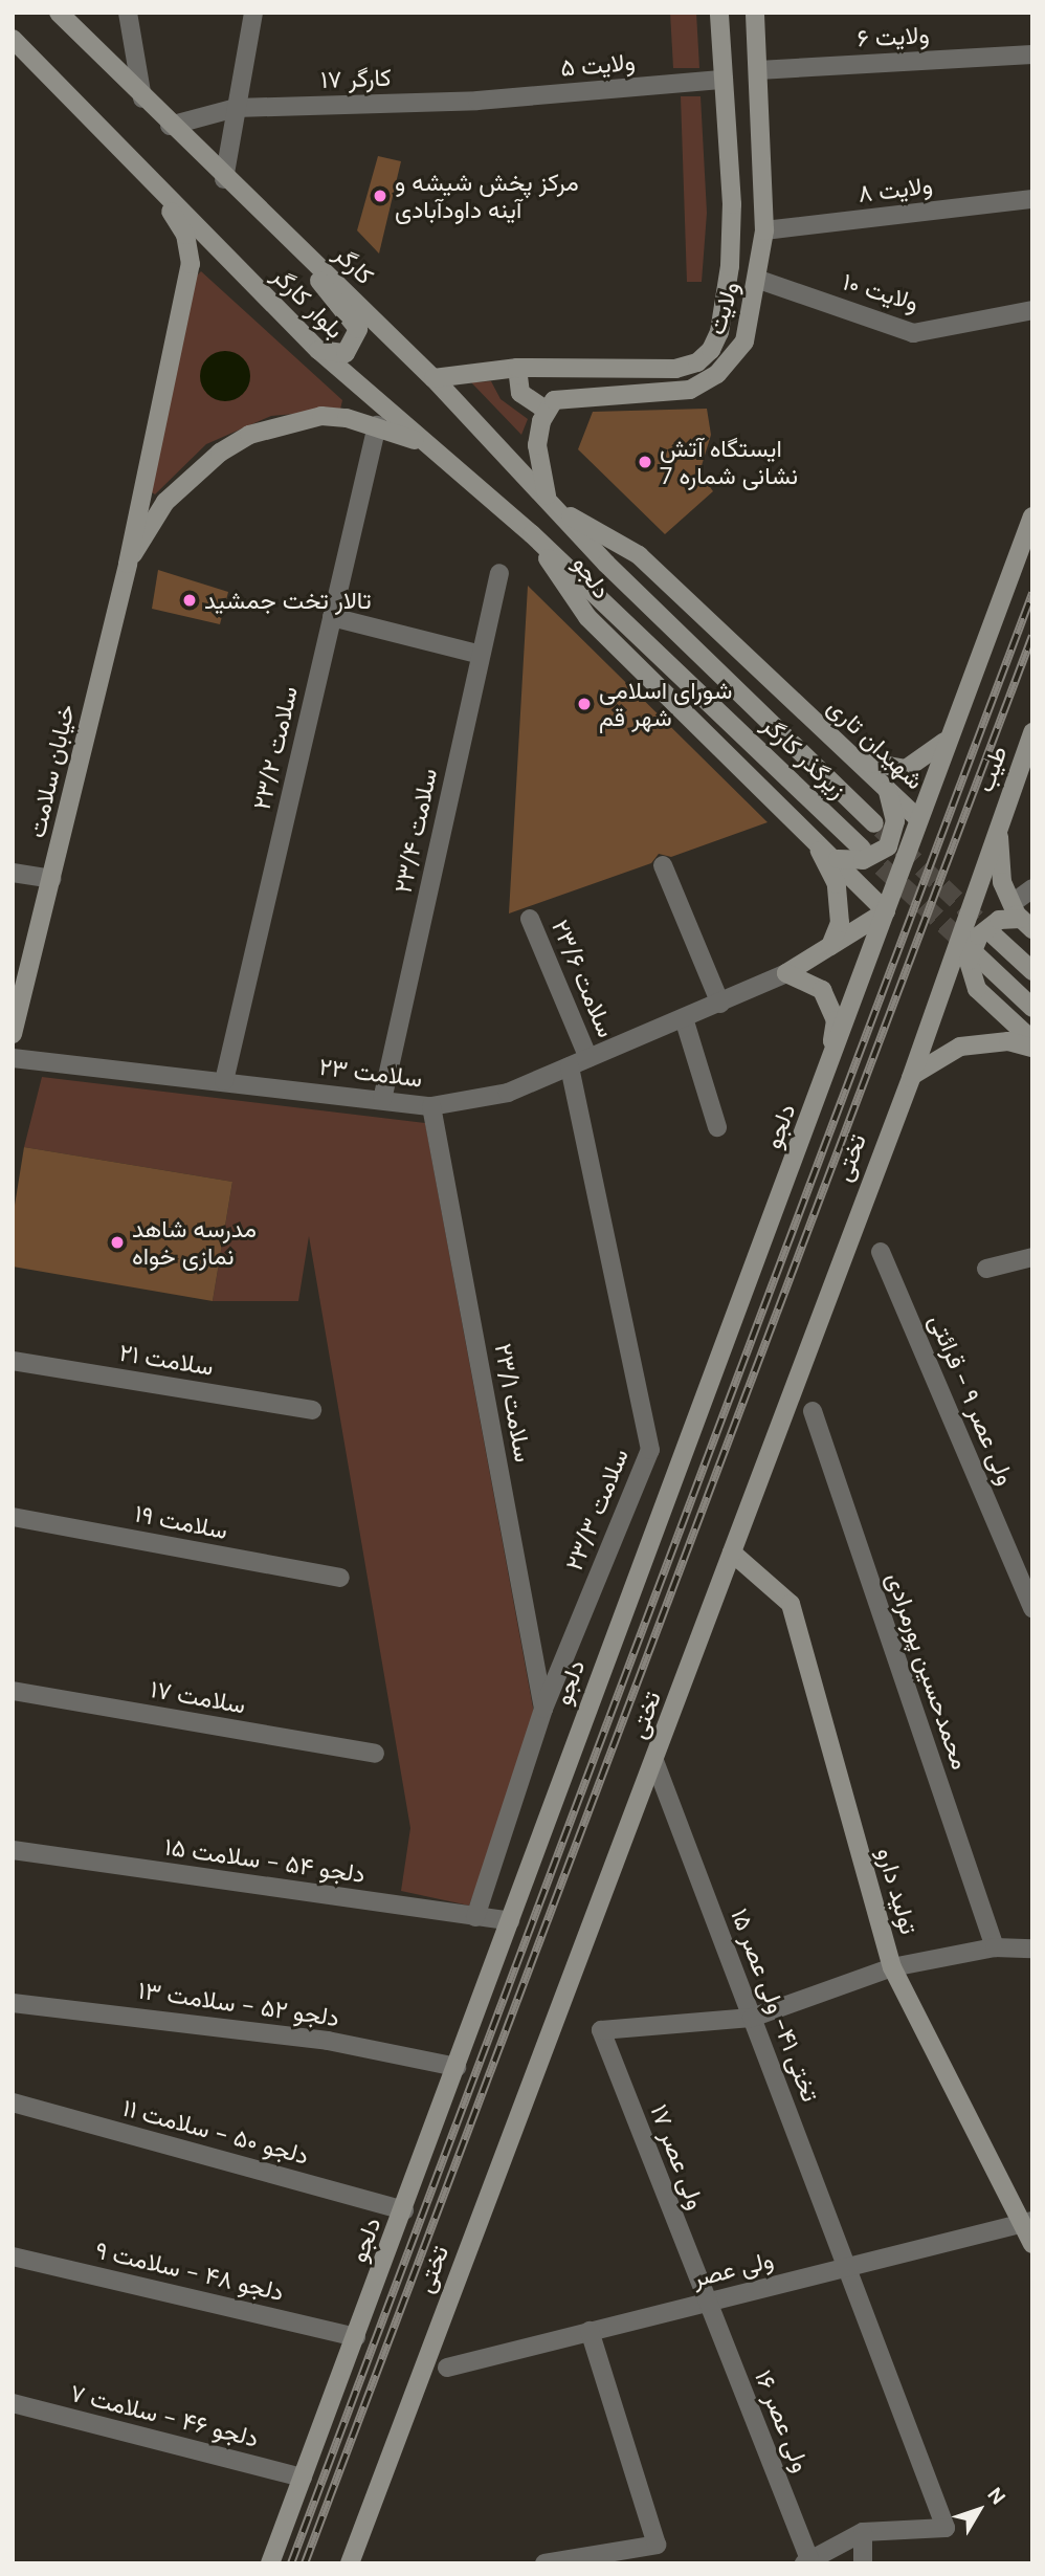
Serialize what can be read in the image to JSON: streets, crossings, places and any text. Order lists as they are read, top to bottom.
{
  "streets": {
    "street": [
      "ولایت ۶",
      "ولایت ۵",
      "کارگر ۱۷",
      "ولایت ۸",
      "کارگر",
      "ولایت ۱۰",
      "بلوار کارگر",
      "ولایت",
      "دلجو",
      "شهیدان تاری",
      "سلامت ۲۳/۲",
      "زیرگذر کارگر",
      "طیب",
      "خیابان سلامت",
      "سلامت ۲۳/۴",
      "سلامت ۲۳/۶",
      "سلامت ۲۳",
      "تختی",
      "سلامت ۲۱",
      "ولی عصر ۹ - قرائتی",
      "سلامت ۲۳/۱",
      "سلامت ۲۳/۳",
      "سلامت ۱۹",
      "محمدحسین پورمرادی",
      "سلامت ۱۷",
      "دلجو ۵۴ - سلامت ۱۵",
      "تولید دارو",
      "دلجو ۵۲ - سلامت ۱۳",
      "تختی ۴۱- ولی عصر ۱۵",
      "دلجو ۵۰ - سلامت ۱۱",
      "ولی عصر ۱۷",
      "ولی عصر",
      "دلجو ۴۸ - سلامت ۹",
      "دلجو ۴۶ - سلامت ۷",
      "ولی عصر ۱۶"
    ]
  },
  "crossings": [
    ["ولایت ۶", "ولایت"],
    ["ولایت ۵", "کارگر ۱۷"],
    ["ولایت ۵", "ولایت"],
    ["کارگر ۱۷", "کارگر"],
    ["ولایت ۸", "ولایت"],
    ["کارگر", "شهیدان تاری"],
    ["کارگر", "زیرگذر کارگر"],
    ["ولایت ۱۰", "ولایت"],
    ["بلوار کارگر", "دلجو"],
    ["بلوار کارگر", "زیرگذر کارگر"],
    ["بلوار کارگر", "خیابان سلامت"],
    ["دلجو", "شهیدان تاری"],
    ["دلجو", "دلجو ۵۴ - سلامت ۱۵"],
    ["دلجو", "دلجو ۵۲ - سلامت ۱۳"],
    ["دلجو", "دلجو ۵۰ - سلامت ۱۱"],
    ["دلجو", "دلجو ۴۸ - سلامت ۹"],
    ["دلجو", "دلجو ۴۶ - سلامت ۷"],
    ["سلامت ۲۳/۲", "خیابان سلامت"],
    ["سلامت ۲۳/۲", "سلامت ۲۳"],
    ["طیب", "تختی"],
    ["سلامت ۲۳/۴", "سلامت ۲۳"],
    ["سلامت ۲۳/۶", "سلامت ۲۳"],
    ["سلامت ۲۳", "سلامت ۲۳/۱"],
    ["سلامت ۲۳", "سلامت ۲۳/۳"],
    ["تختی", "تولید دارو"],
    ["تختی", "تختی ۴۱- ولی عصر ۱۵"],
    ["سلامت ۲۳/۱", "سلامت ۲۳/۳"],
    ["سلامت ۲۳/۳", "دلجو ۵۴ - سلامت ۱۵"],
    ["تولید دارو", "ولی عصر"],
    ["تختی ۴۱- ولی عصر ۱۵", "ولی عصر ۱۷"],
    ["تختی ۴۱- ولی عصر ۱۵", "ولی عصر"],
    ["ولی عصر ۱۷", "ولی عصر"],
    ["ولی عصر ۱۷", "ولی عصر ۱۶"],
    ["ولی عصر", "ولی عصر ۱۶"]
  ],
  "places": [
    "مرکز پخش شیشه و آینه داودآبادی",
    "ایستگاه آتش نشانی شماره 7",
    "تالار تخت جمشید",
    "شورای اسلامی شهر قم",
    "مدرسه شاهد نمازی خواه"
  ],
  "north": "top right"
}
